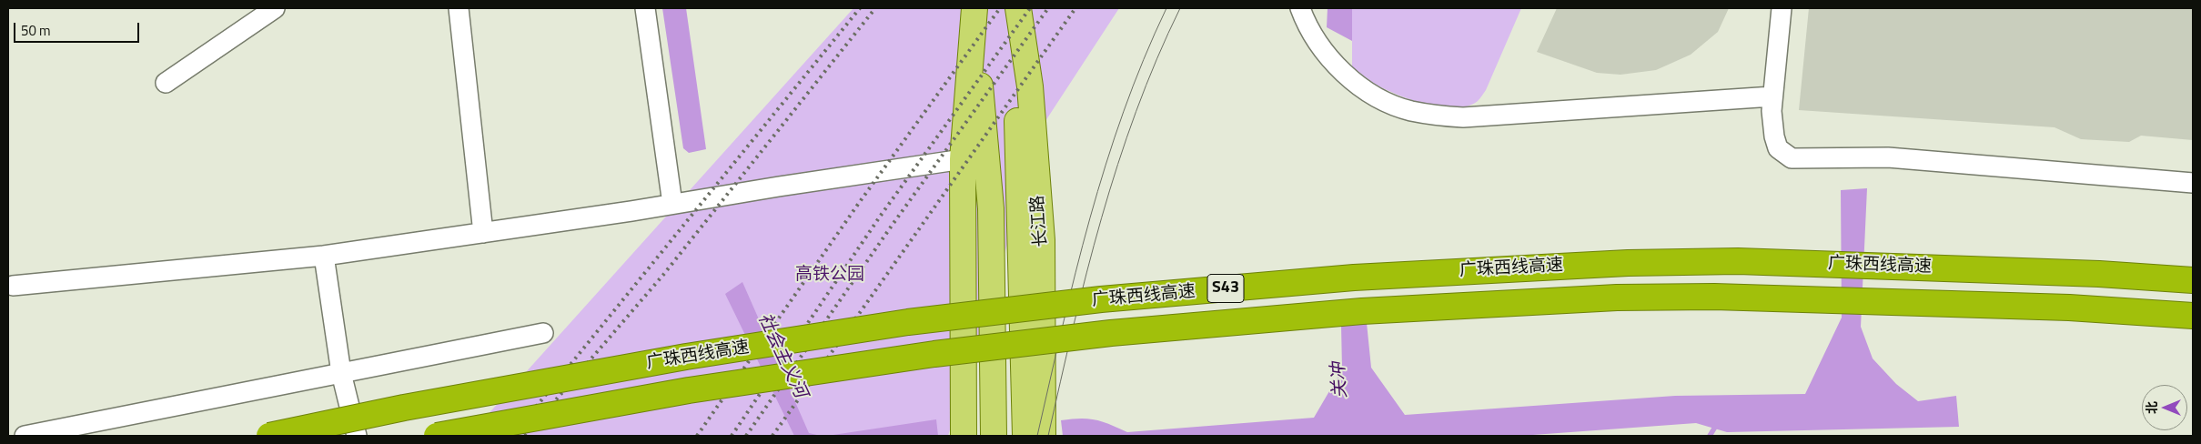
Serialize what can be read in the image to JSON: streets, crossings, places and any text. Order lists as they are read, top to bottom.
{
  "streets": {
    "highway": ["广珠西线高速", "S43"],
    "main road": ["长江路"]
  },
  "water": ["社会主义河", "关冲"],
  "parks": ["高铁公园"],
  "scale_bar": "50 m",
  "north": "left"
}
